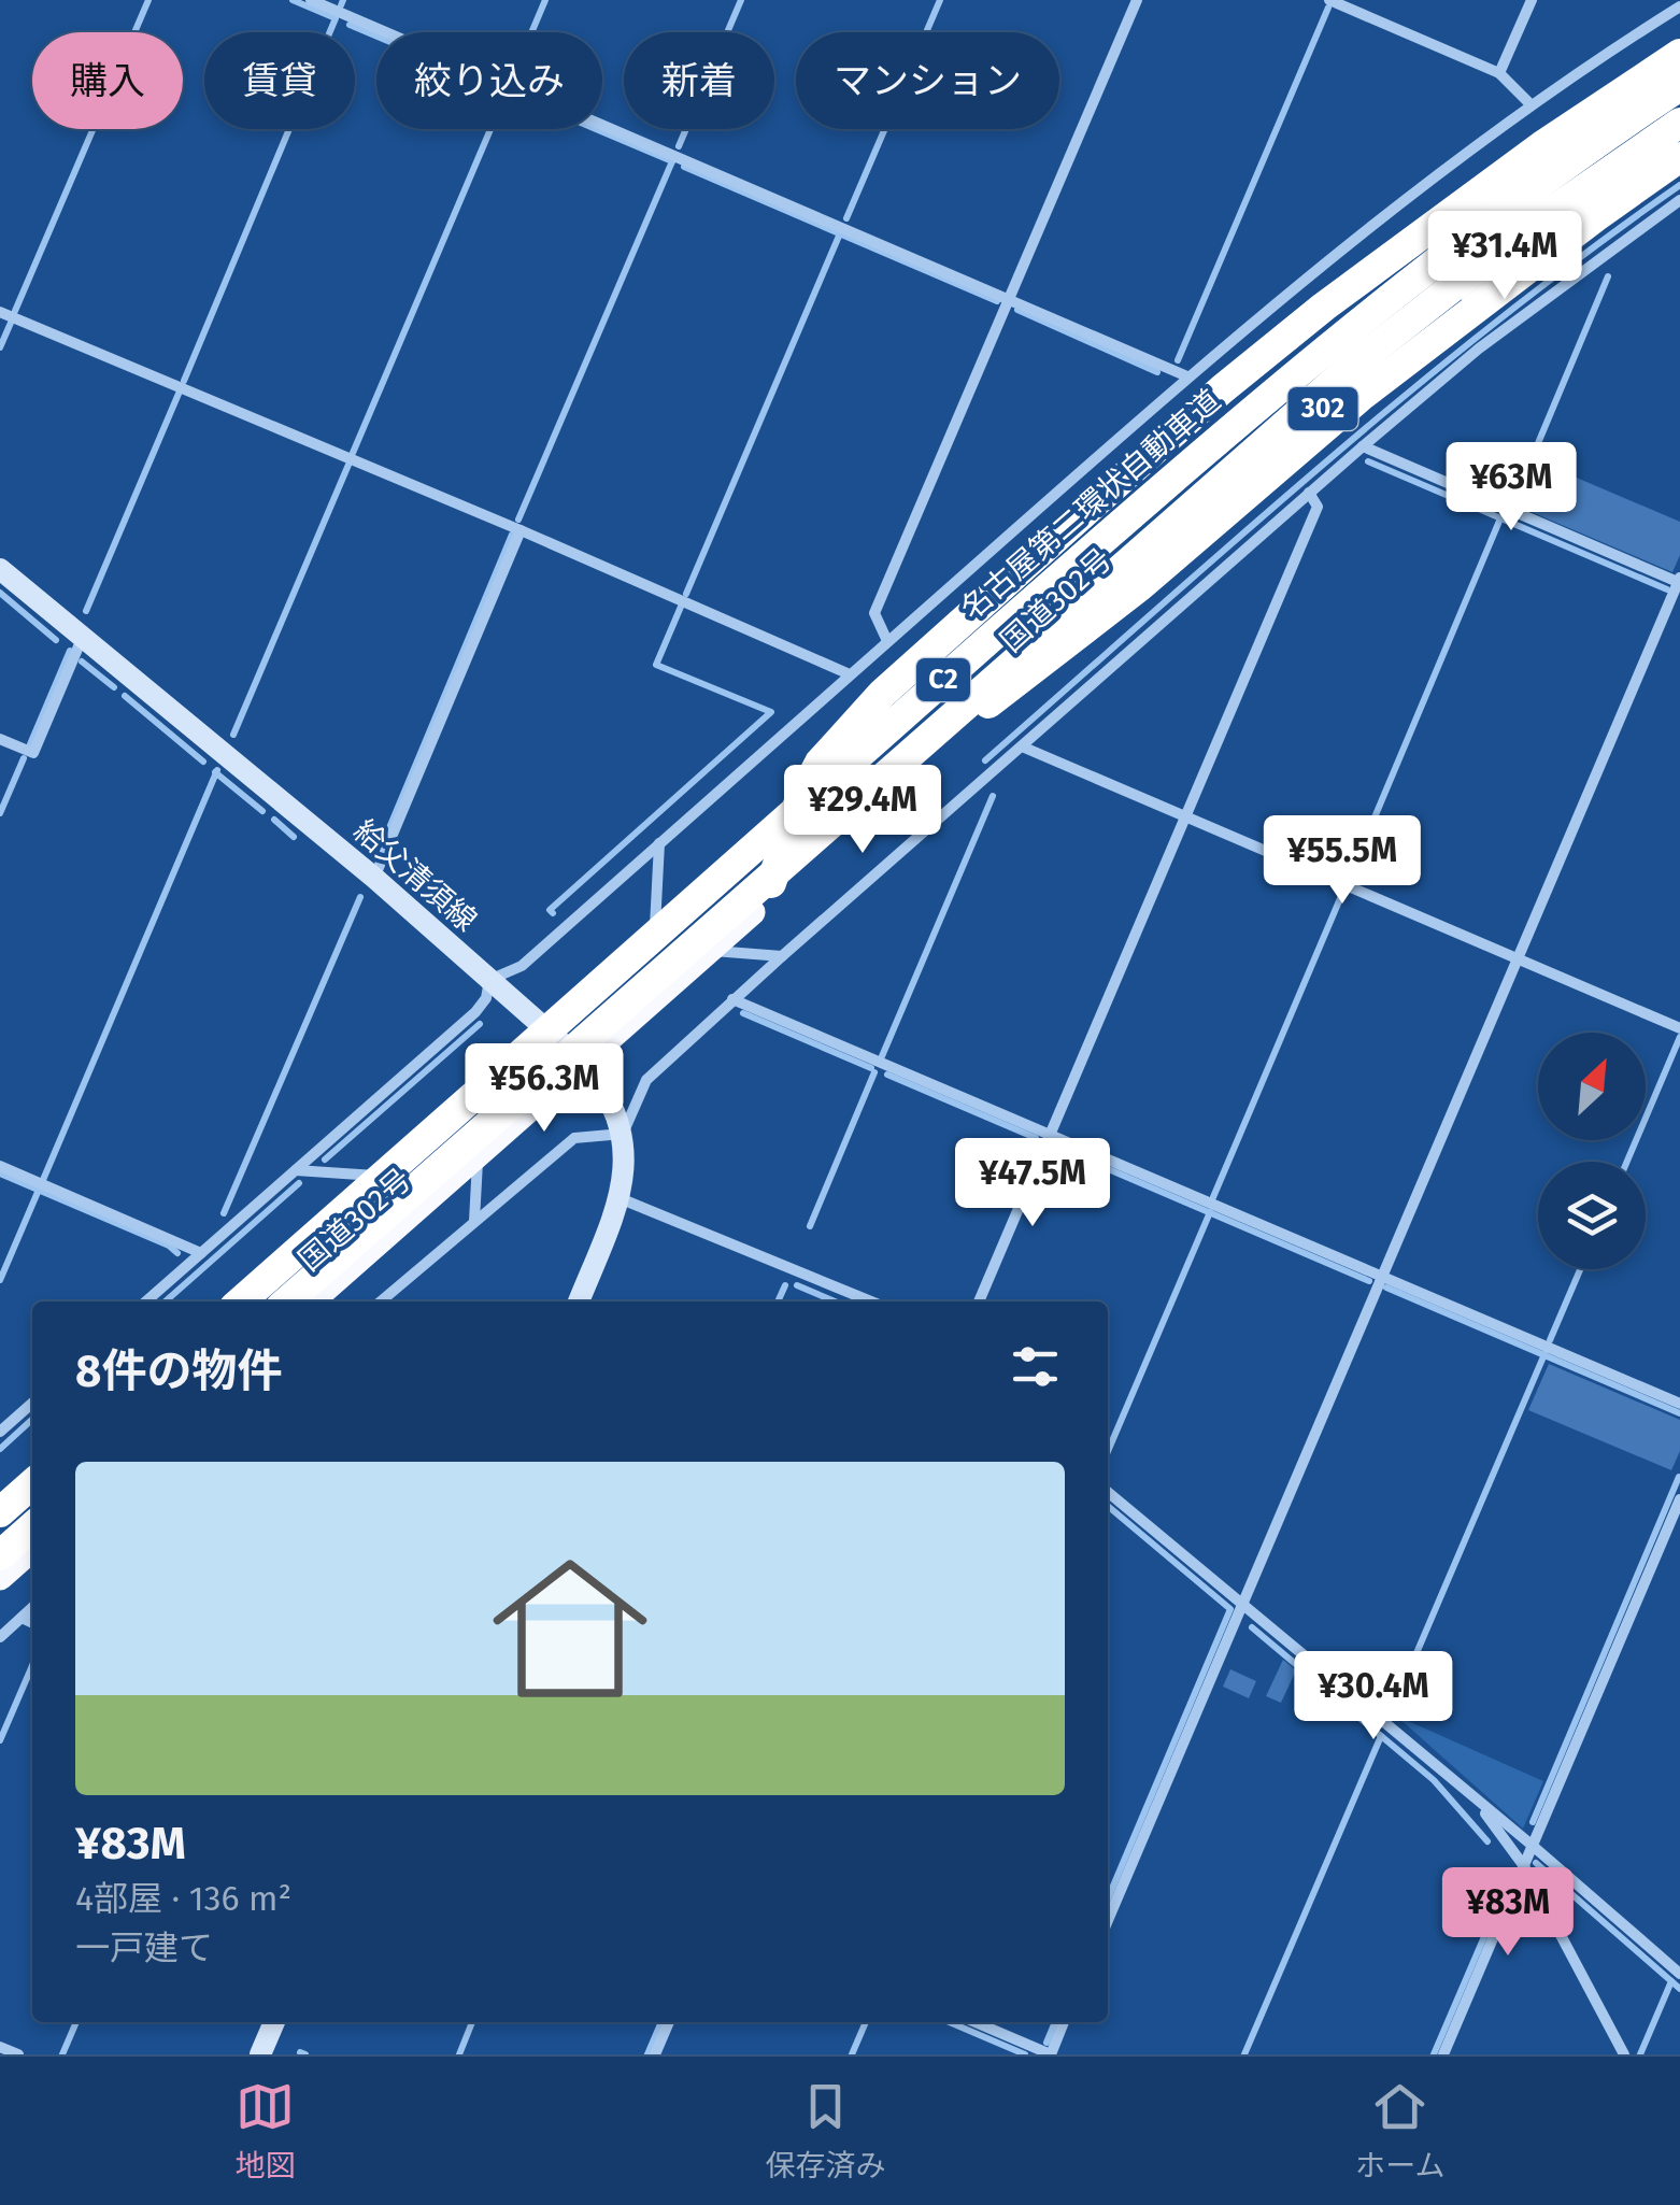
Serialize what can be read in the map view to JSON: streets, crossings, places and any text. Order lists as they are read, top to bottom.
{
  "streets": {
    "highway": [
      "302",
      "名古屋第二環状自動車道",
      "国道302号",
      "C2"
    ],
    "main road": ["給父清須線"]
  },
  "crossings": [
    ["国道302号", "給父清須線"]
  ],
  "north": "top right",
  "page": {
    "chip": [
      "購入",
      "賃貸",
      "絞り込み",
      "新着",
      "マンション"
    ],
    "price": [
      "¥31.4M",
      "¥63M",
      "¥29.4M",
      "¥55.5M",
      "¥56.3M",
      "¥47.5M",
      "¥30.4M",
      "¥83M"
    ],
    "heading": "8件の物件",
    "list": [
      {
        "name": "¥83M",
        "note": "4部屋 · 136 m² · 一戸建て"
      }
    ],
    "tabs": ["地図", "保存済み", "ホーム"]
  }
}
